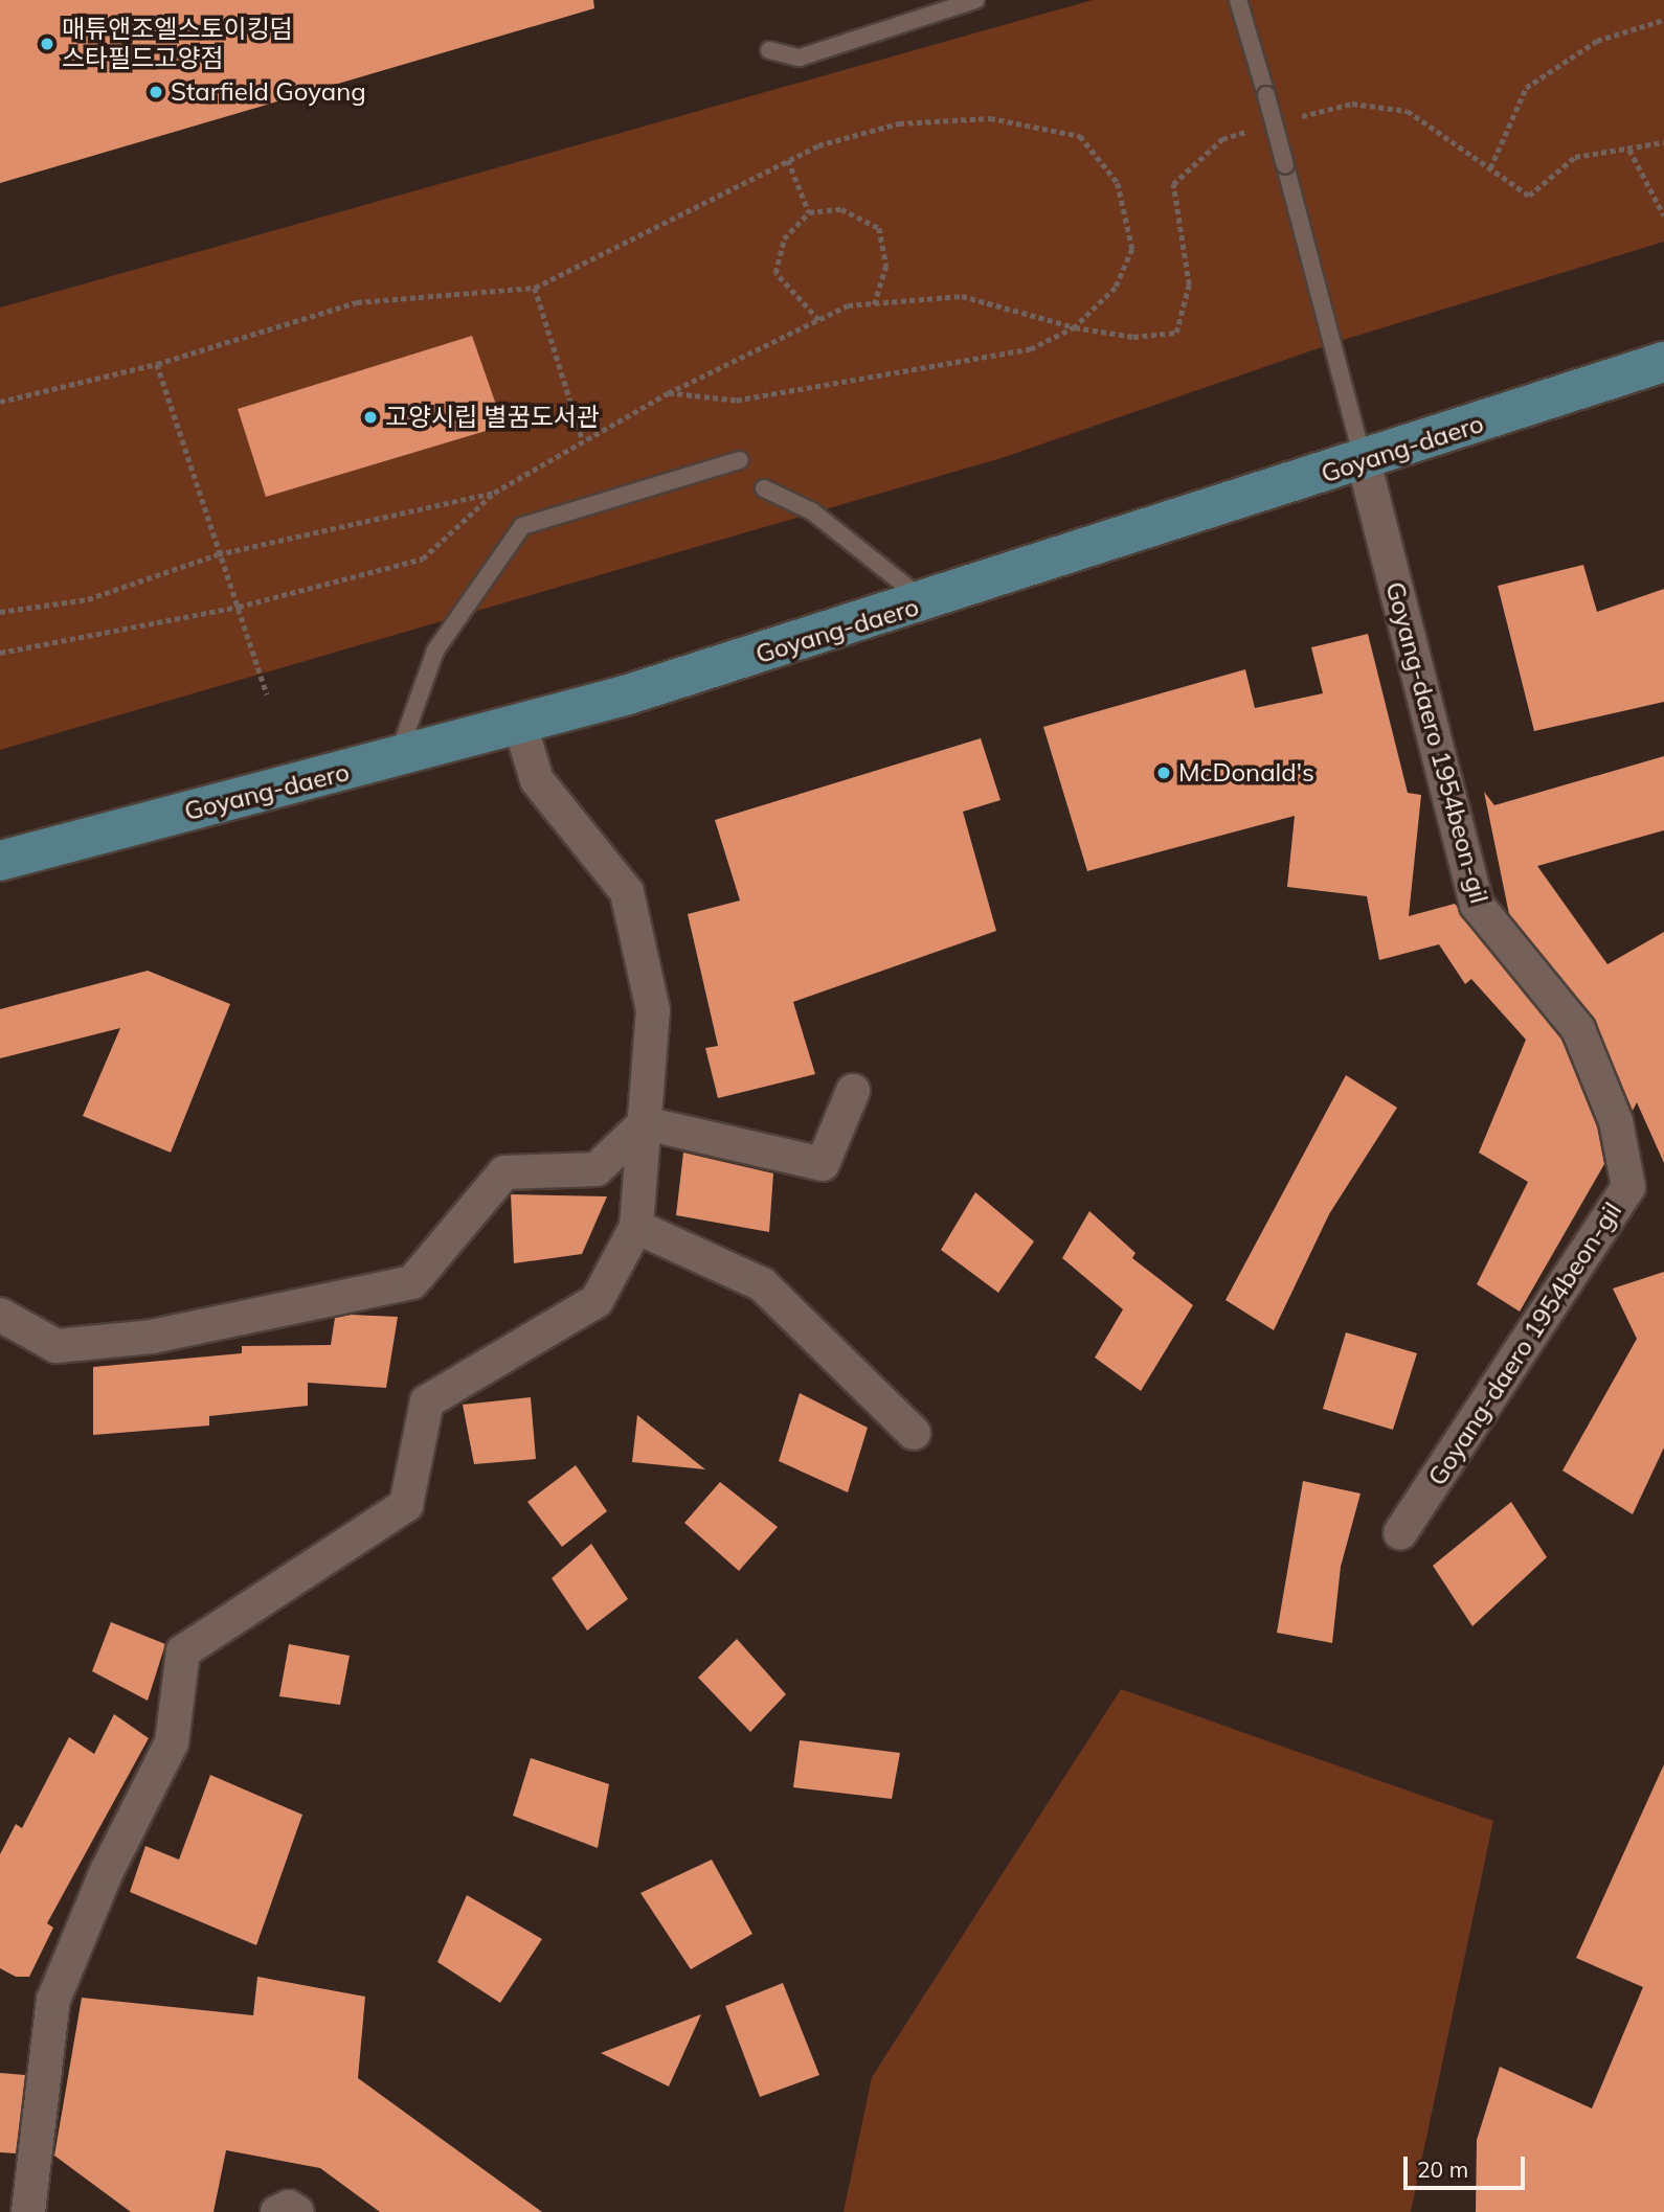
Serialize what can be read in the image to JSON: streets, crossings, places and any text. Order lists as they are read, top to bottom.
{
  "streets": {
    "main road": ["Goyang-daero"],
    "street": ["Goyang-daero 1954beon-gil"]
  },
  "crossings": [
    ["Goyang-daero", "Goyang-daero 1954beon-gil"]
  ],
  "places": [
    "매튜앤조엘스토이킹덤 스타필드고양점",
    "Starfield Goyang",
    "고양시립 별꿈도서관",
    "McDonald's"
  ],
  "scale_bar": "20 m"
}
